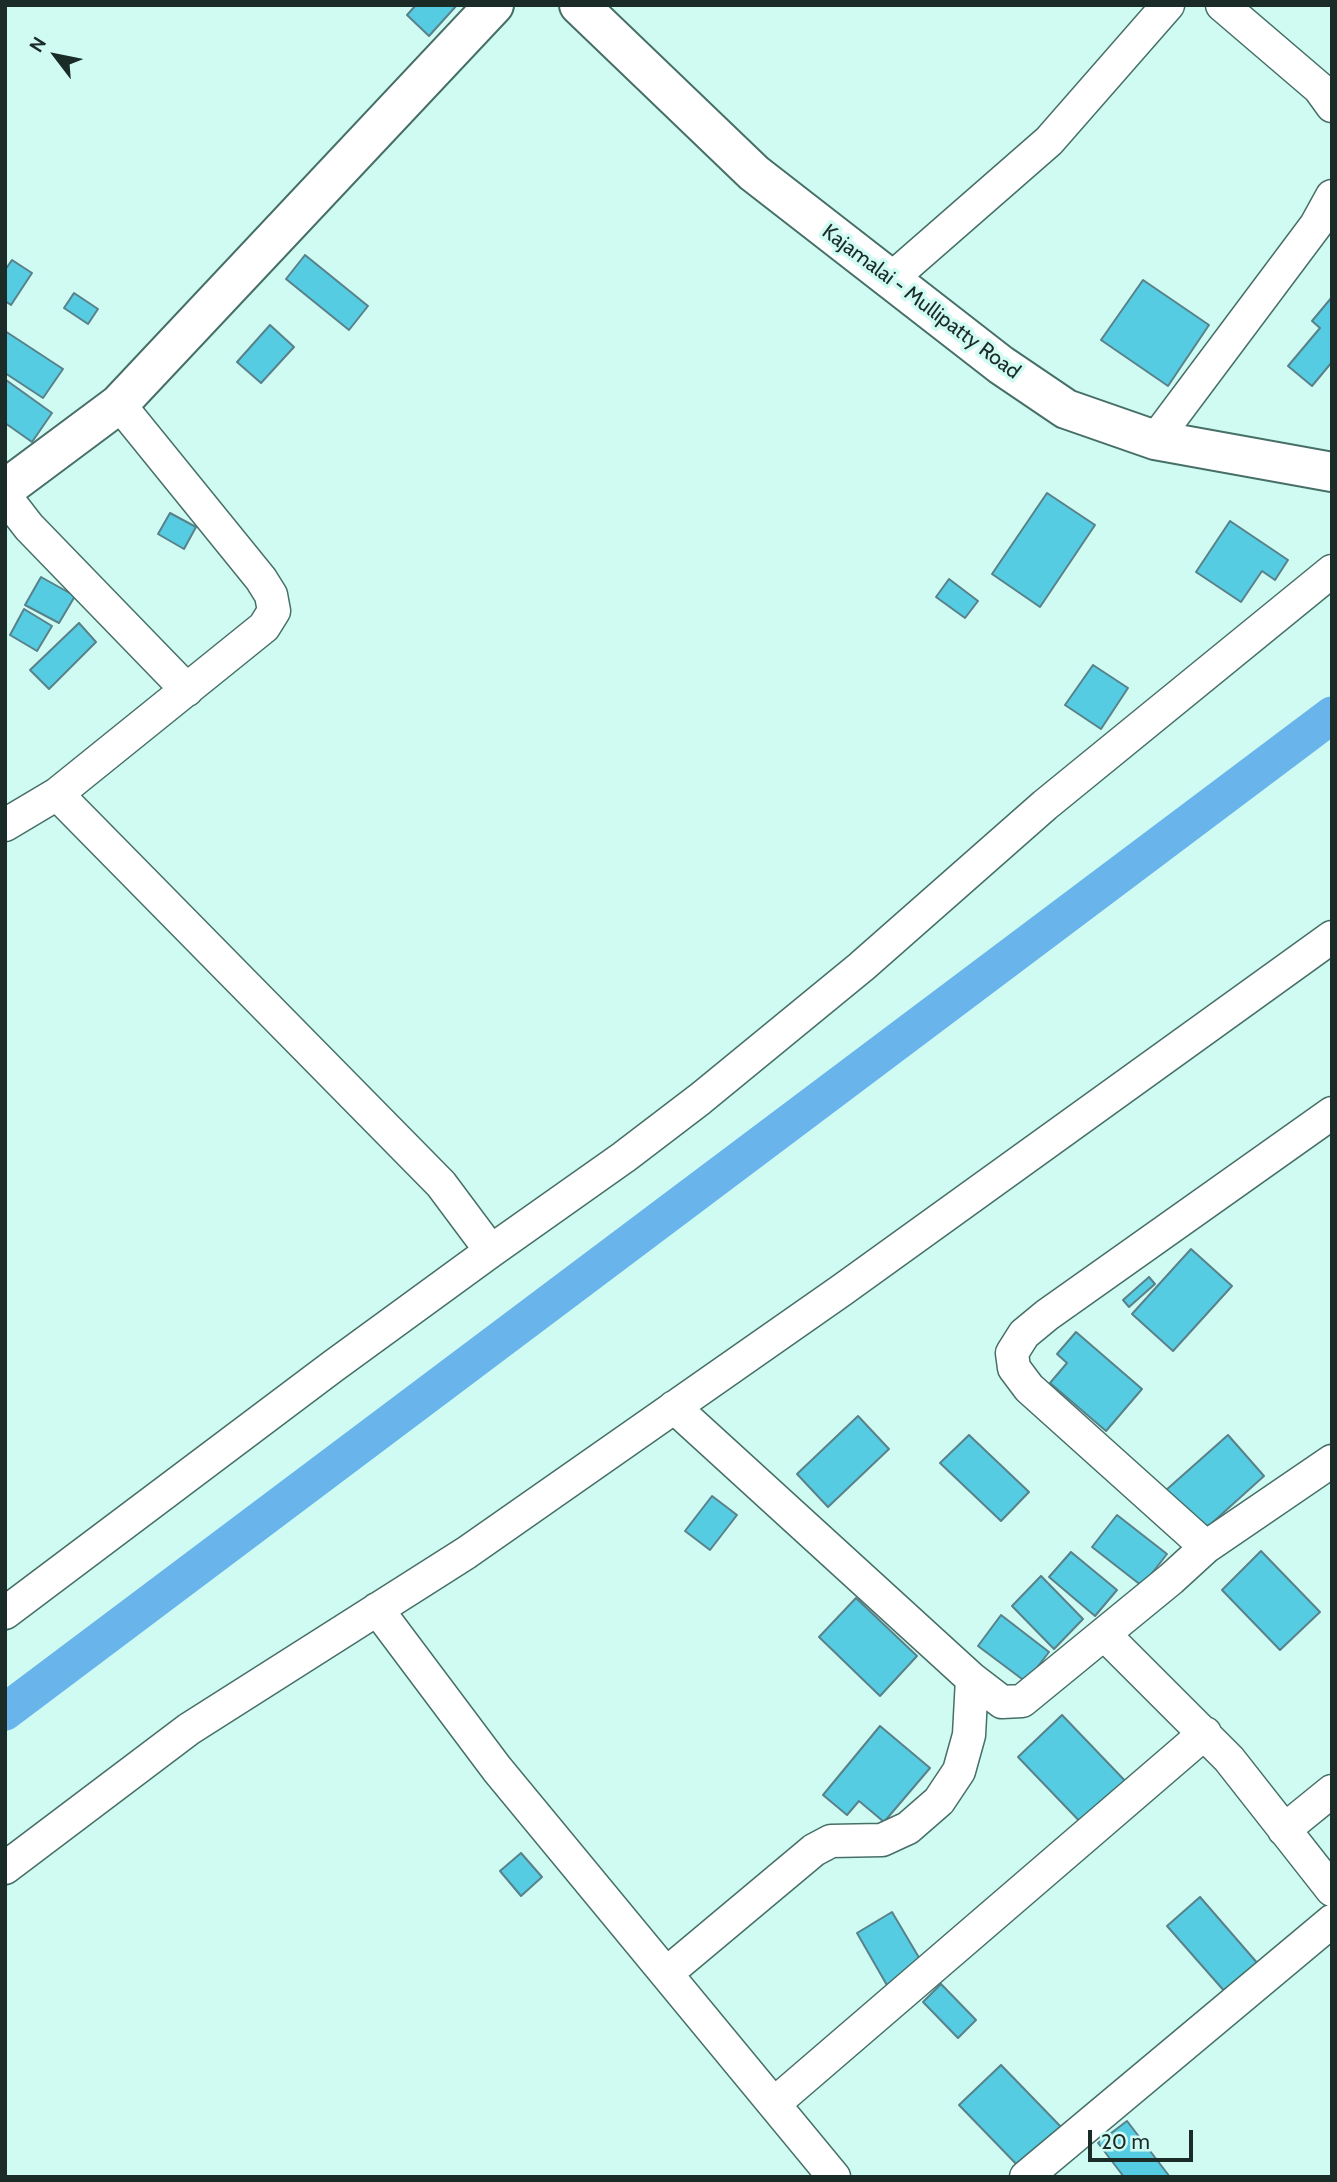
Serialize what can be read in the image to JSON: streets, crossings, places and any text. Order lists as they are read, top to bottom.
{
  "streets": {
    "main road": ["Kajamalai - Mullipatty Road"]
  },
  "scale_bar": "20 m",
  "north": "top left"
}
